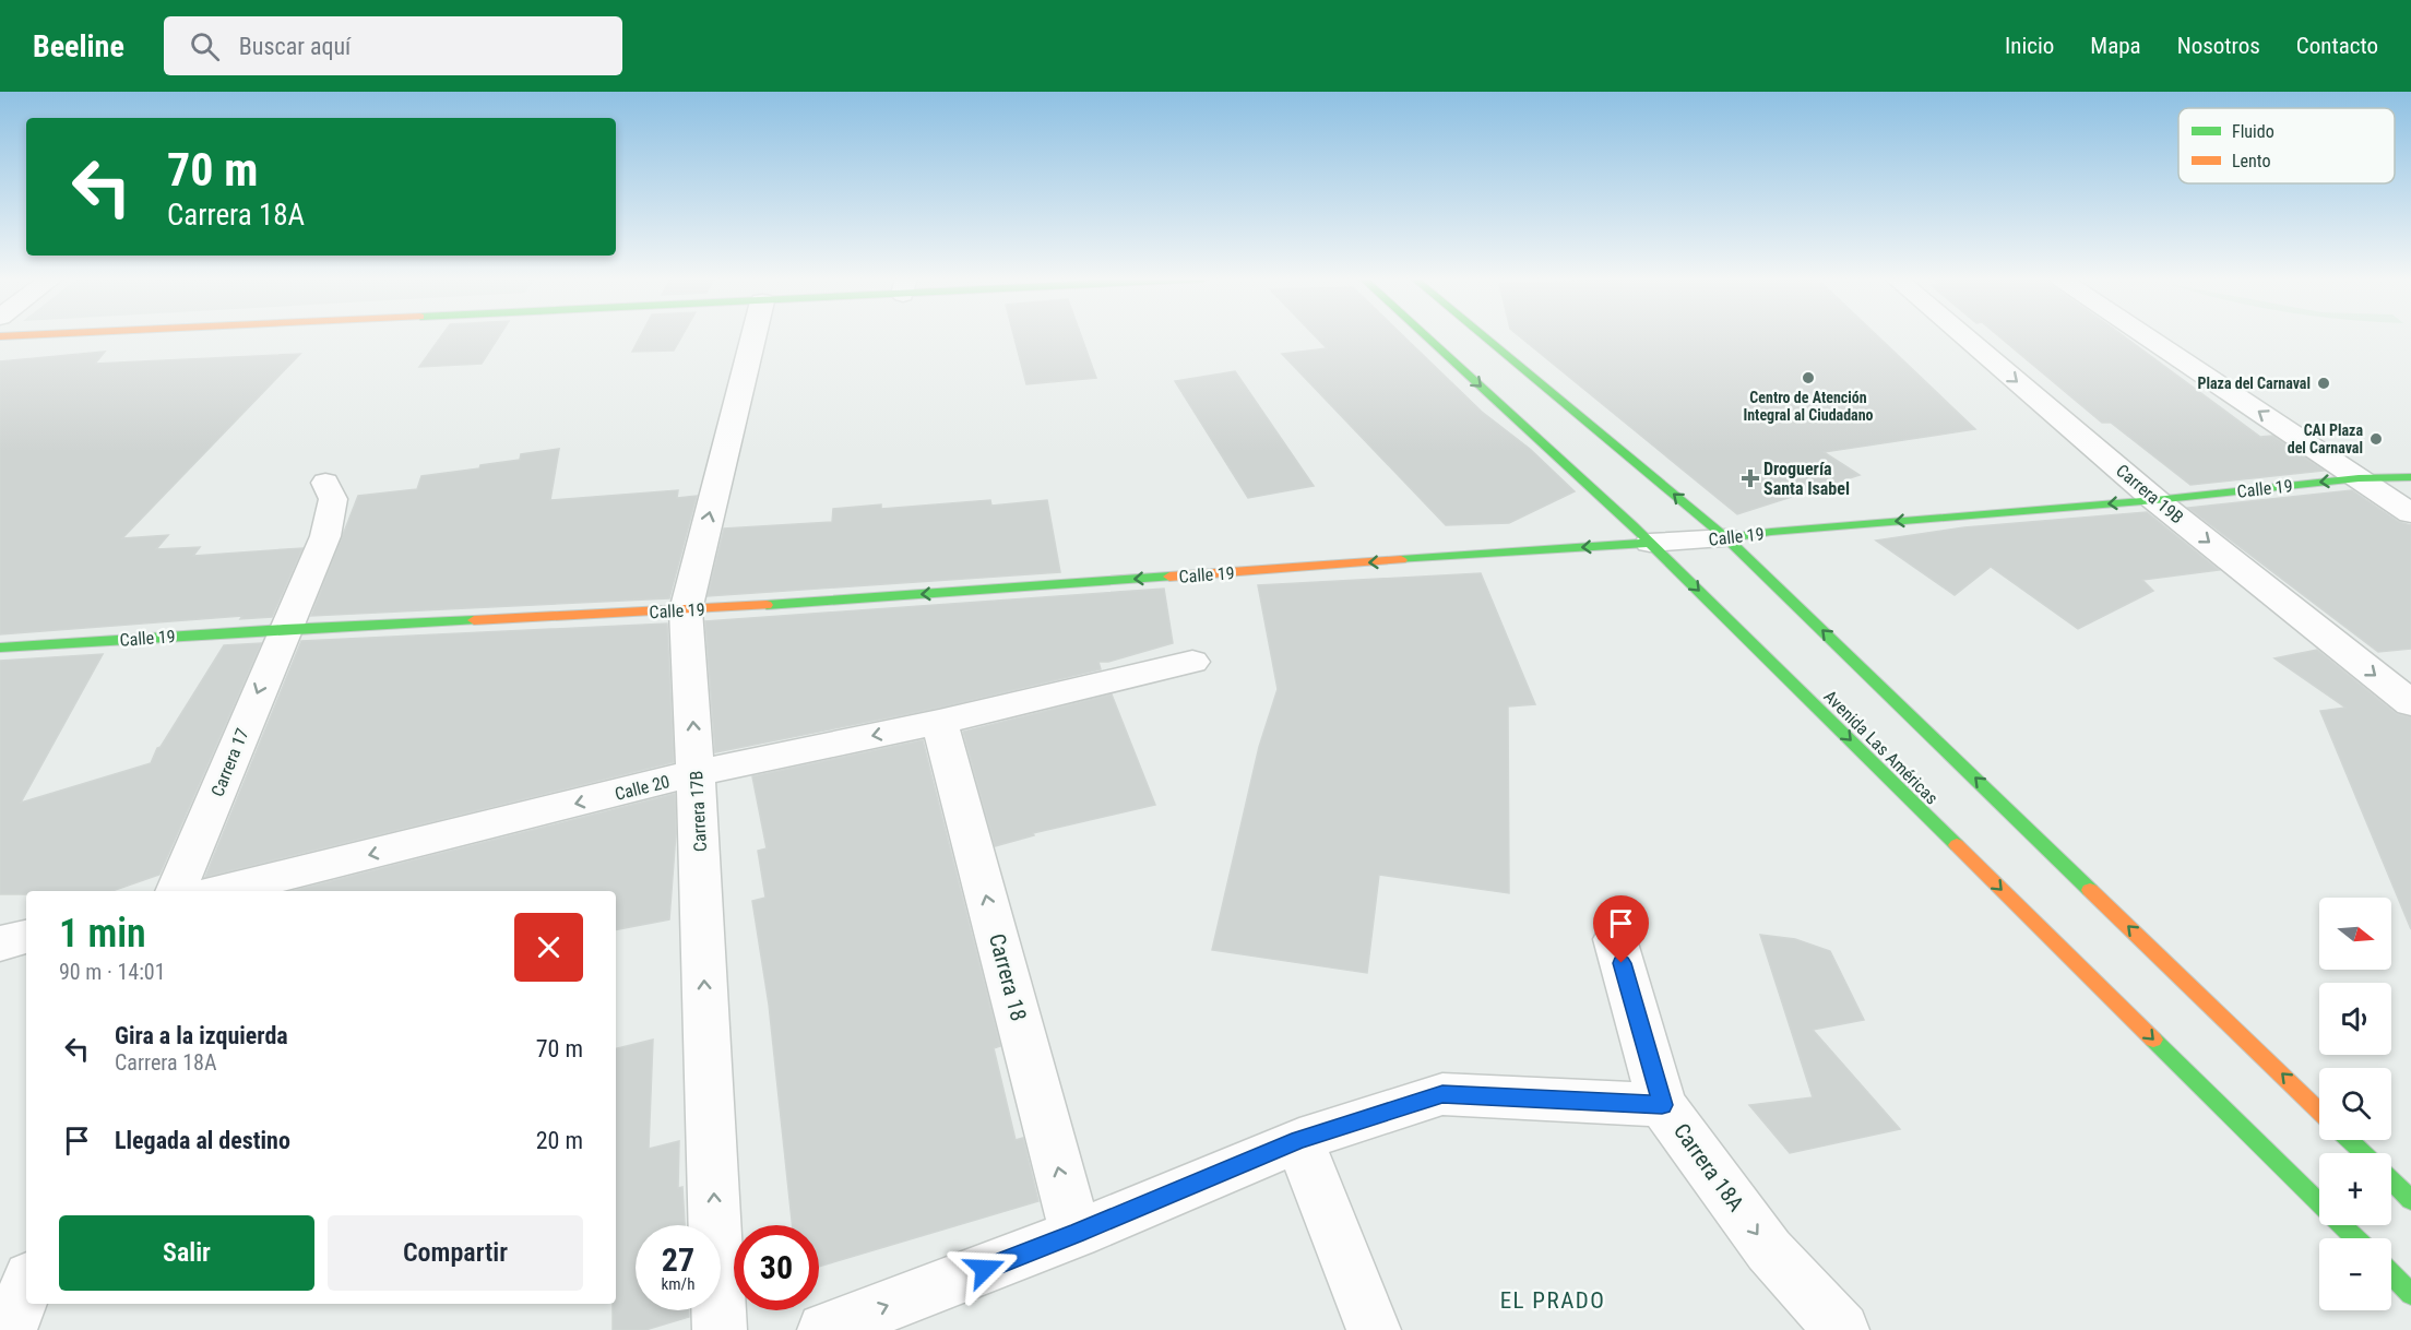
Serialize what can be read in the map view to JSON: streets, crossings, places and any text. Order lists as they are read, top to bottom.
{
  "streets": {
    "main road": ["Calle 19", "Avenida Las Américas"],
    "street": [
      "Carrera 19B",
      "Carrera 17",
      "Calle 20",
      "Carrera 17B",
      "Carrera 18",
      "Carrera 18A"
    ]
  },
  "crossings": [
    ["Calle 19", "Carrera 19B"],
    ["Calle 19", "Avenida Las Américas"],
    ["Calle 19", "Carrera 17"],
    ["Calle 19", "Carrera 17B"],
    ["Calle 20", "Carrera 17B"],
    ["Calle 20", "Carrera 18"]
  ],
  "one_way": [
    "Calle 19",
    "Carrera 17",
    "Calle 20",
    "Carrera 17B",
    "Carrera 18",
    "Carrera 18A"
  ],
  "districts": ["EL PRADO"],
  "places": {
    "other": ["Centro de Atención Integral al Ciudadano", "Plaza del Carnaval", "CAI Plaza del Carnaval"],
    "health": ["Droguería Santa Isabel"]
  },
  "legend": ["Fluido", "Lento"],
  "north": "right",
  "page": {
    "header": "Beeline",
    "search": "Buscar aquí",
    "nav": [
      "Inicio",
      "Mapa",
      "Nosotros",
      "Contacto"
    ],
    "turn": ["70 m", "Carrera 18A"],
    "heading": ["1 min", "90 m · 14:01"],
    "map_buttons": ["+", "−"],
    "list": [
      {
        "name": "Gira a la izquierda",
        "note": "Carrera 18A",
        "value": "70 m"
      },
      {
        "name": "Llegada al destino",
        "value": "20 m"
      }
    ],
    "buttons": ["Salir", "Compartir"],
    "speed": "27 km/h",
    "limit": "30"
  }
}
